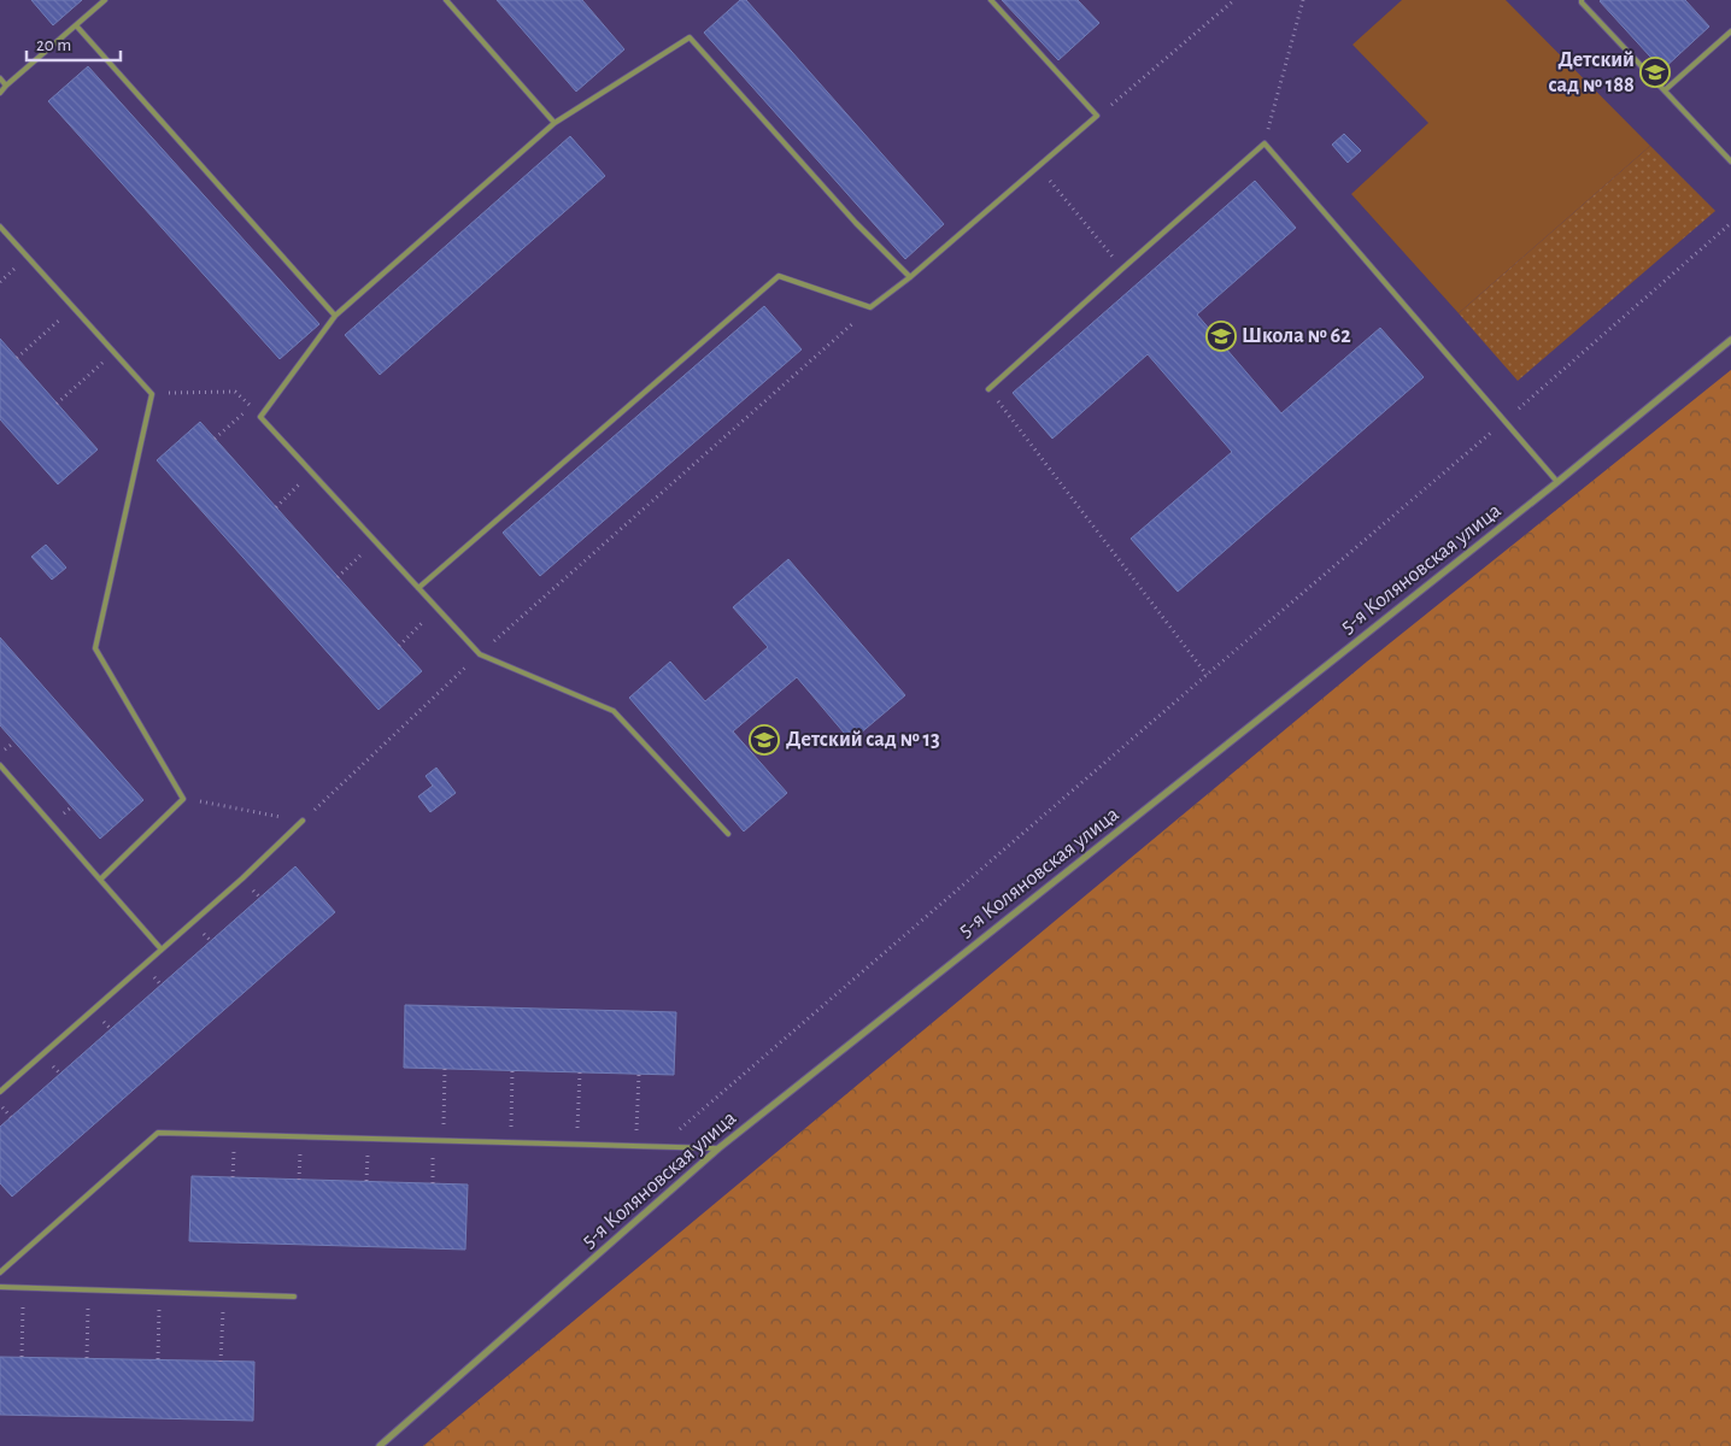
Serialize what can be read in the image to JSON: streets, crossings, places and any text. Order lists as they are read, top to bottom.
{
  "streets": {
    "street": ["5-я Коляновская улица"]
  },
  "places": {
    "school or university": ["Детский сад № 188", "Школа № 62", "Детский сад № 13"]
  },
  "scale_bar": "20 m"
}
